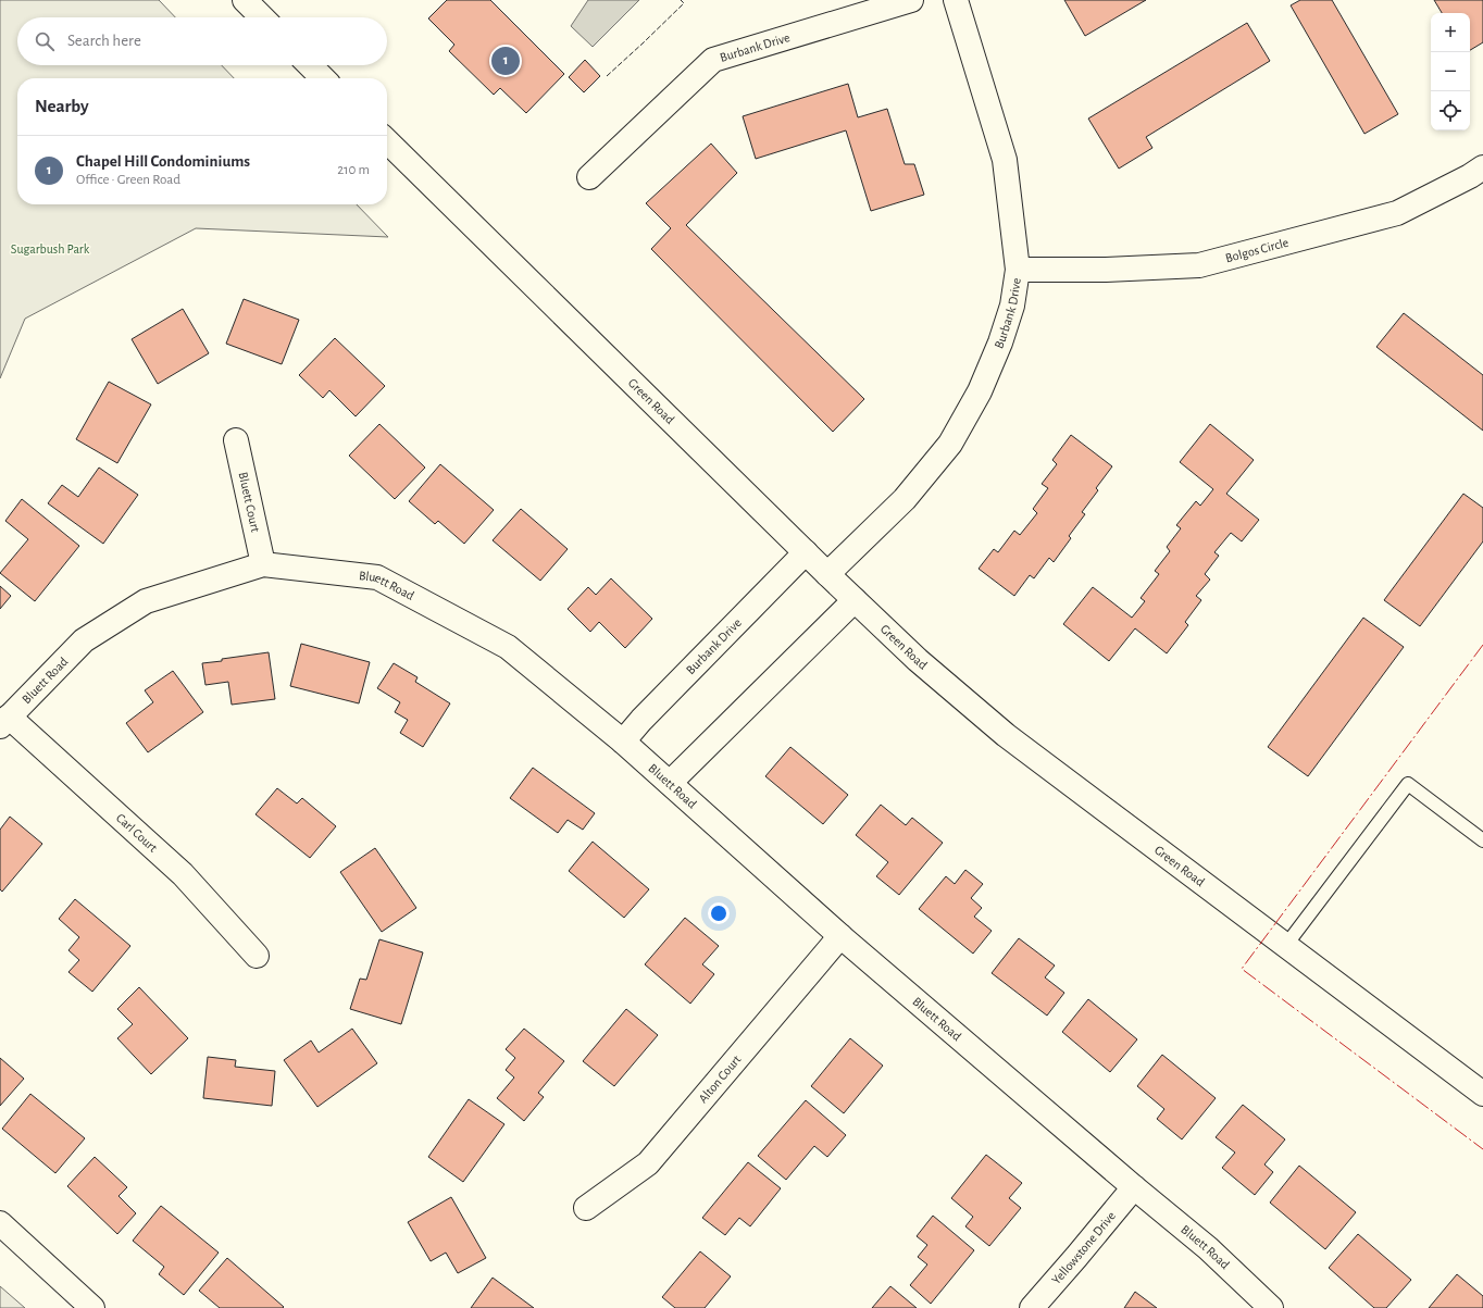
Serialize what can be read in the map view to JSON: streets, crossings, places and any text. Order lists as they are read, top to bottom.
{
  "streets": {
    "street": [
      "Burbank Drive",
      "Bolgos Circle",
      "Green Road",
      "Bluett Court",
      "Bluett Road",
      "Carl Court",
      "Alton Court",
      "Yellowstone Drive"
    ]
  },
  "crossings": [
    ["Burbank Drive", "Bolgos Circle"],
    ["Burbank Drive", "Green Road"],
    ["Burbank Drive", "Bluett Road"],
    ["Bluett Court", "Bluett Road"],
    ["Bluett Road", "Carl Court"],
    ["Bluett Road", "Alton Court"],
    ["Bluett Road", "Yellowstone Drive"]
  ],
  "parks": ["Sugarbush Park"],
  "page": {
    "map_buttons": ["+", "−"],
    "search": "Search here",
    "pins": "1",
    "heading": "Nearby",
    "list": [
      {
        "mark": "1",
        "name": "Chapel Hill Condominiums",
        "note": "Office · Green Road",
        "value": "210 m"
      }
    ]
  }
}
